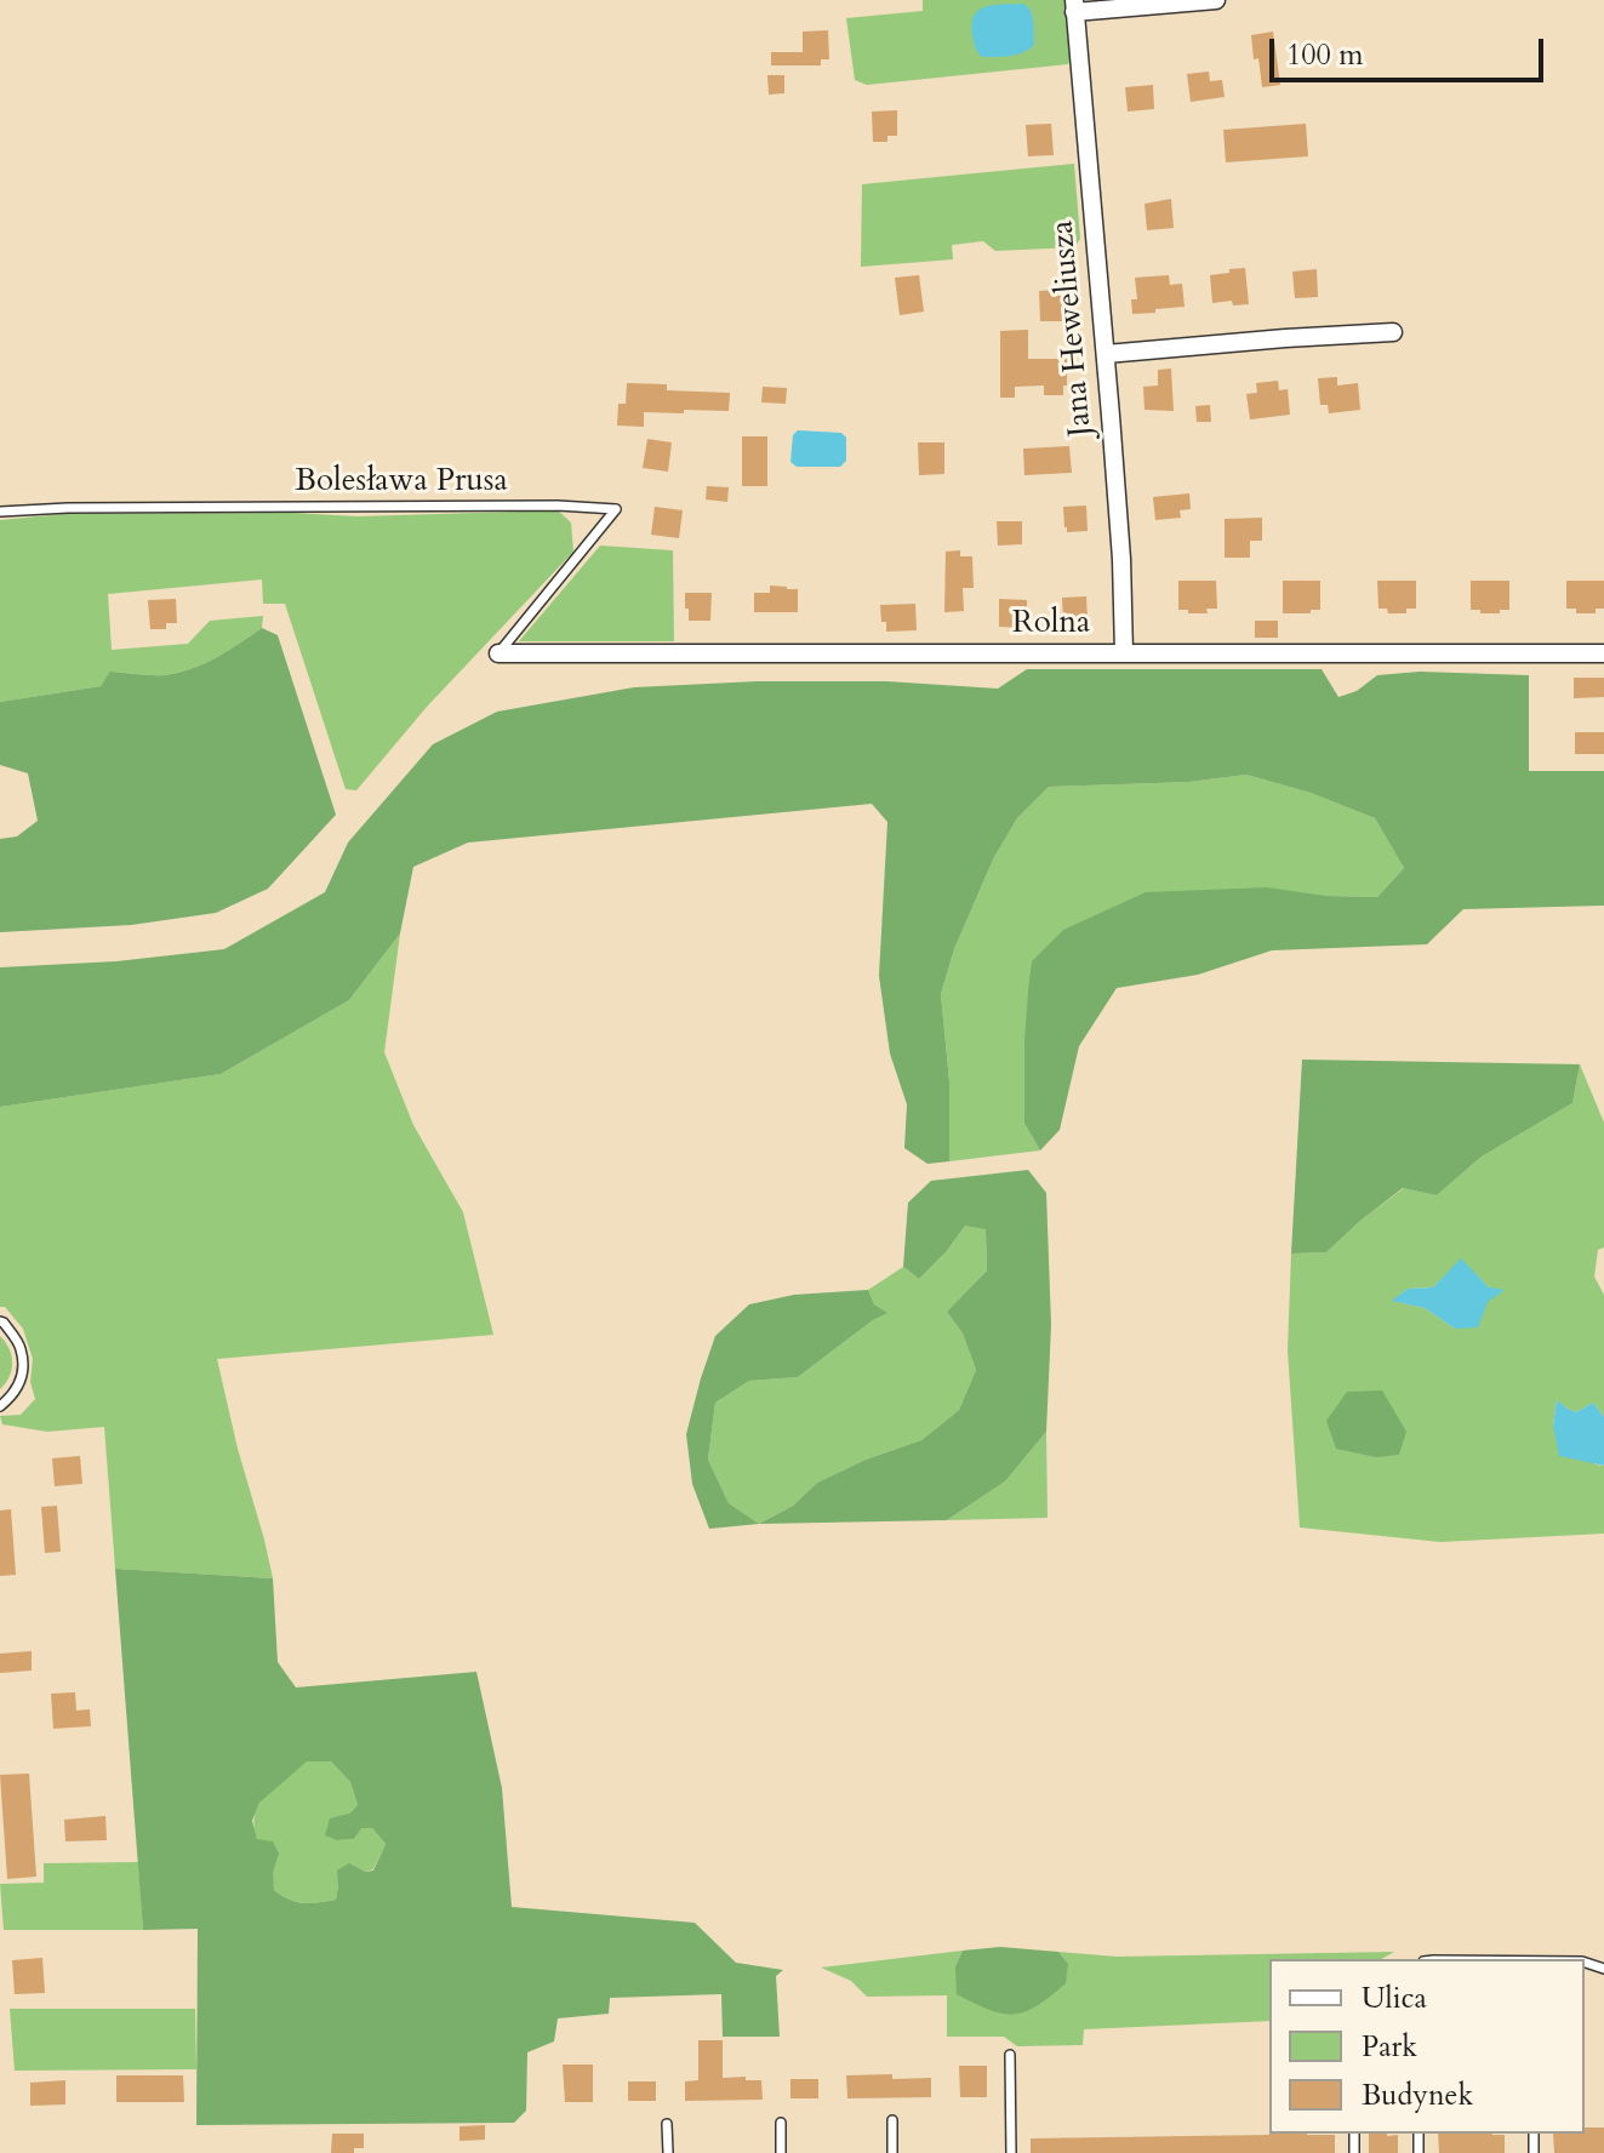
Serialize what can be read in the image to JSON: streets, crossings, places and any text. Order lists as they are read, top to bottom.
{
  "streets": {
    "street": ["Jana Heweliusza", "Rolna"],
    "lane": ["Bolesława Prusa"]
  },
  "crossings": [
    ["Jana Heweliusza", "Rolna"],
    ["Bolesława Prusa", "Rolna"]
  ],
  "legend": ["Ulica", "Park", "Budynek"],
  "scale_bar": "100 m"
}
